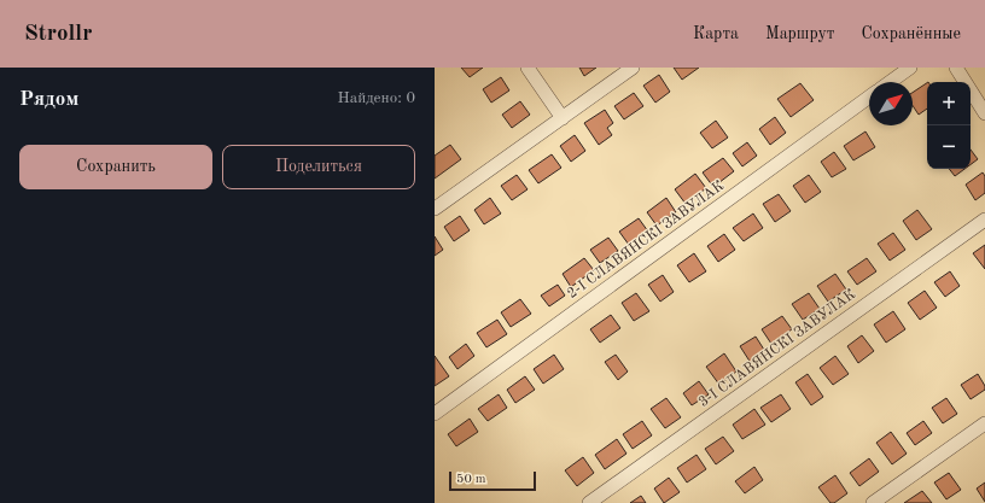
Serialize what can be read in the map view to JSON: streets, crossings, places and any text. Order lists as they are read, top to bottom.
{
  "streets": {
    "street": ["2-І СЛАВЯНСКІ ЗАВУЛАК", "3-І СЛАВЯНСКІ ЗАВУЛАК"]
  },
  "scale_bar": "50 m",
  "north": "top right",
  "page": {
    "header": "Strollr",
    "nav": ["Карта", "Маршрут", "Сохранённые"],
    "heading": ["Рядом", "Найдено: 0"],
    "map_buttons": ["+", "−"],
    "buttons": ["Сохранить", "Поделиться"],
    "scale": "50 m"
  }
}
